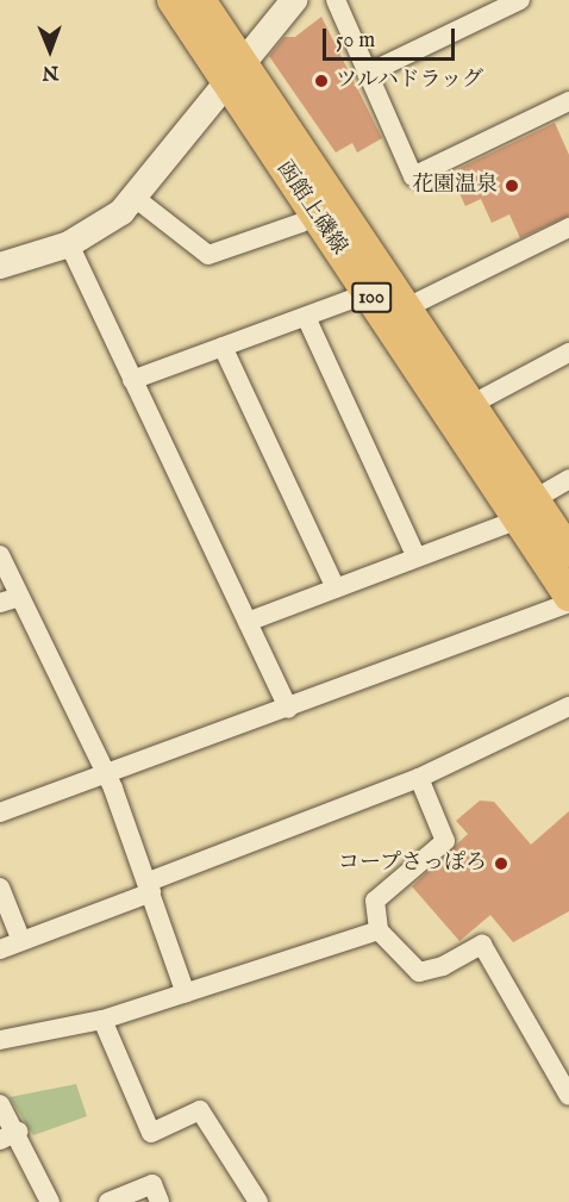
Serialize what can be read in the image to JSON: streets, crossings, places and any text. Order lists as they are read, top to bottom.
{
  "streets": {
    "main road": ["函館上磯線", "100"]
  },
  "places": ["ツルハドラッグ", "花園温泉", "コープさっぽろ"],
  "scale_bar": "50 m",
  "north": "bottom"
}
